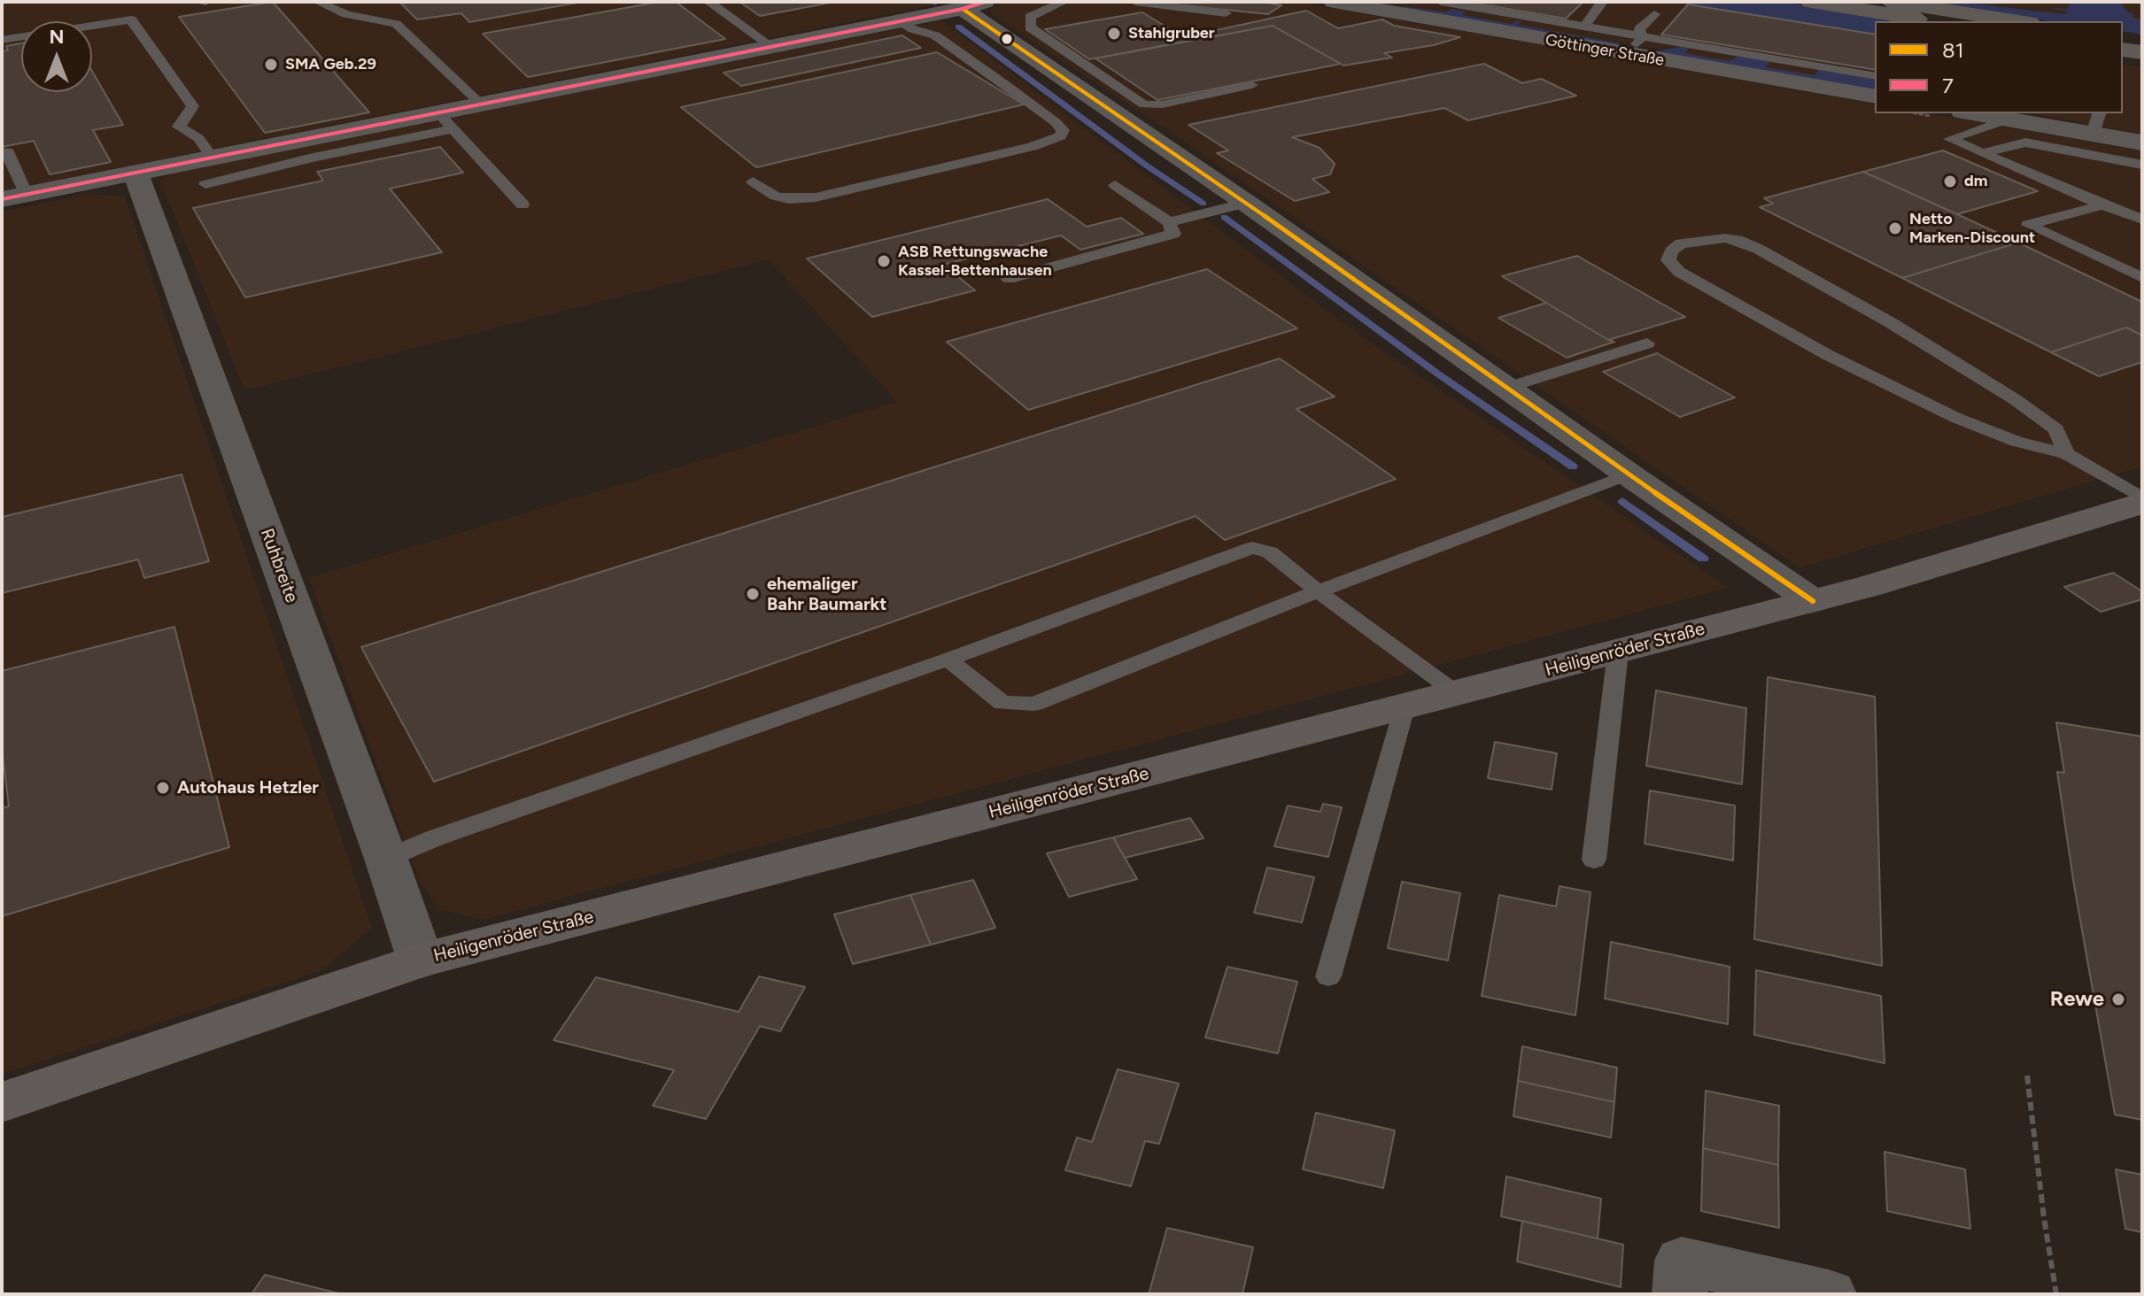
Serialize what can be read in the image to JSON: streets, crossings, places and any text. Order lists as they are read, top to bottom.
{
  "streets": {
    "street": ["Göttinger Straße", "Ruhbreite", "Heiligenröder Straße"]
  },
  "crossings": [
    ["Ruhbreite", "Heiligenröder Straße"]
  ],
  "places": [
    "Stahlgruber",
    "SMA Geb.29",
    "dm",
    "Netto Marken-Discount",
    "ASB Rettungswache Kassel-Bettenhausen",
    "ehemaliger Bahr Baumarkt",
    "Autohaus Hetzler",
    "Rewe"
  ],
  "lines": ["transit line 7", "transit line 81"],
  "legend": ["81", "7"],
  "north": "top"
}
